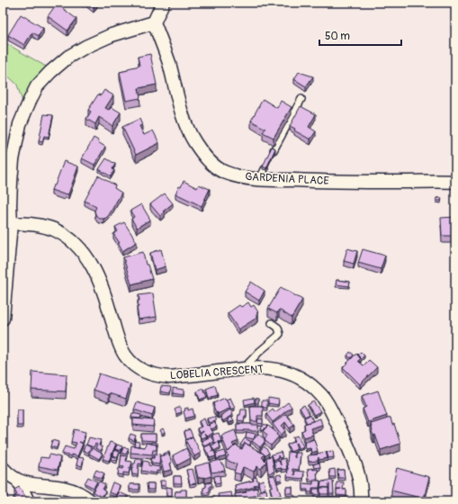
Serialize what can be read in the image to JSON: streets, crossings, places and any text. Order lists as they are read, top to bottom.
{
  "streets": {
    "street": ["GARDENIA PLACE", "LOBELIA CRESCENT"]
  },
  "scale_bar": "50 m"
}
